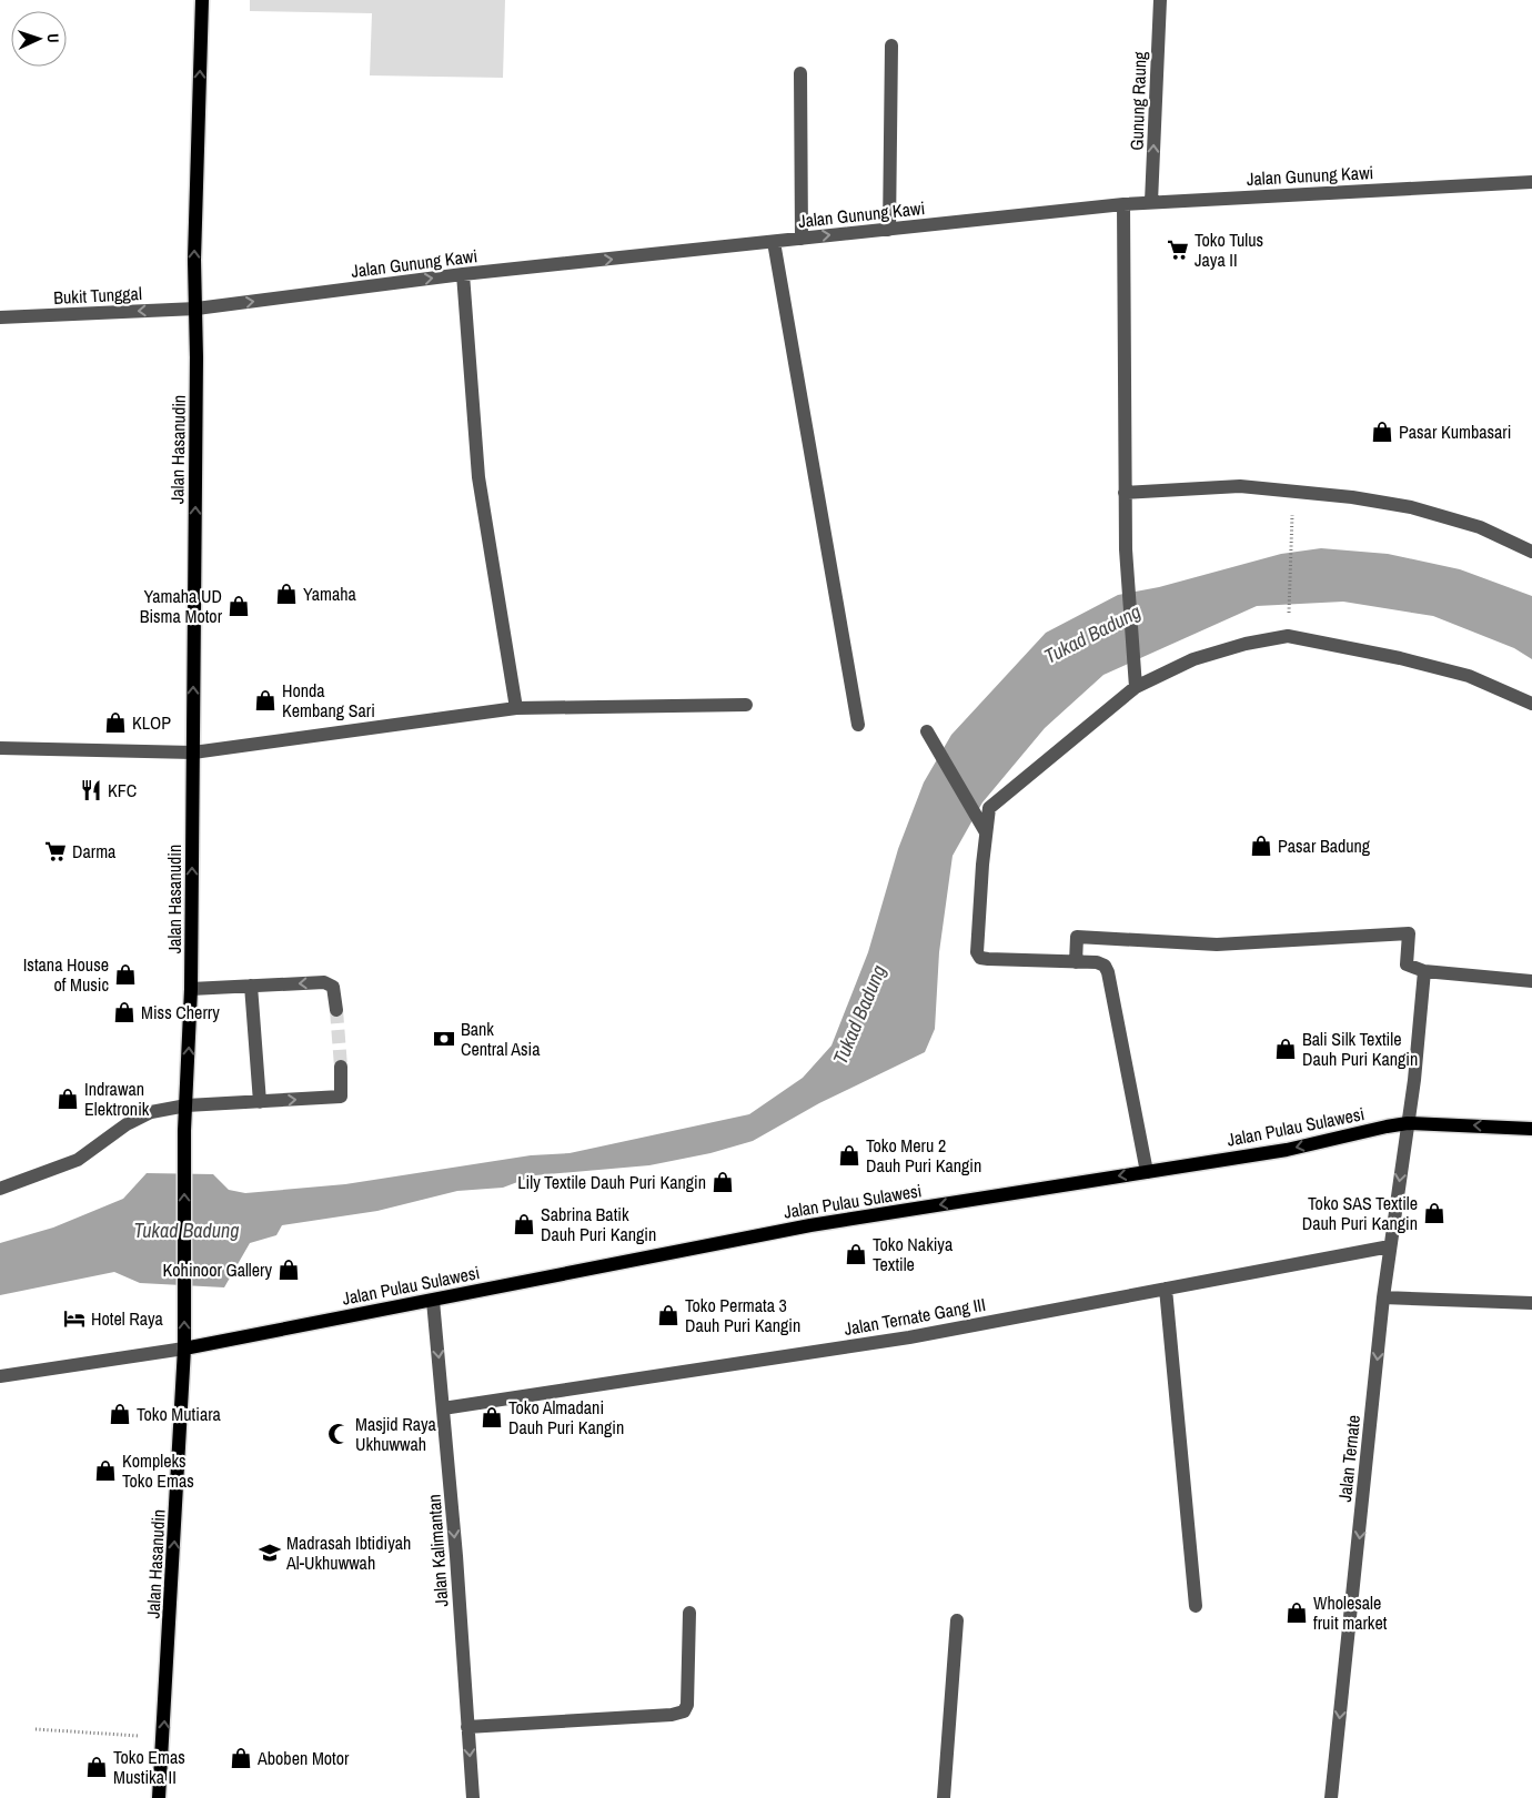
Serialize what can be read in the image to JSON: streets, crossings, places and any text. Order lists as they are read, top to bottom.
{
  "streets": {
    "main road": ["Jalan Hasanudin", "Jalan Pulau Sulawesi"],
    "street": [
      "Gunung Raung",
      "Jalan Gunung Kawi",
      "Bukit Tunggal",
      "Jalan Ternate Gang III",
      "Jalan Ternate",
      "Jalan Kalimantan"
    ]
  },
  "crossings": [
    ["Gunung Raung", "Jalan Gunung Kawi"],
    ["Jalan Gunung Kawi", "Bukit Tunggal"],
    ["Jalan Gunung Kawi", "Jalan Hasanudin"],
    ["Bukit Tunggal", "Jalan Hasanudin"],
    ["Jalan Hasanudin", "Jalan Pulau Sulawesi"],
    ["Jalan Pulau Sulawesi", "Jalan Ternate"],
    ["Jalan Pulau Sulawesi", "Jalan Kalimantan"],
    ["Jalan Ternate Gang III", "Jalan Ternate"],
    ["Jalan Ternate Gang III", "Jalan Kalimantan"]
  ],
  "one_way": [
    "Gunung Raung",
    "Jalan Gunung Kawi",
    "Bukit Tunggal",
    "Jalan Hasanudin",
    "Jalan Pulau Sulawesi",
    "Jalan Ternate",
    "Jalan Kalimantan"
  ],
  "water": ["Tukad Badung"],
  "places": {
    "supermarket": ["Toko Tulus Jaya II", "Darma"],
    "shop": [
      "Pasar Kumbasari",
      "Yamaha",
      "Yamaha UD Bisma Motor",
      "Honda Kembang Sari",
      "KLOP",
      "Pasar Badung",
      "Istana House of Music",
      "Miss Cherry",
      "Bali Silk Textile Dauh Puri Kangin",
      "Indrawan Elektronik",
      "Toko Meru 2 Dauh Puri Kangin",
      "Lily Textile Dauh Puri Kangin",
      "Toko SAS Textile Dauh Puri Kangin",
      "Sabrina Batik Dauh Puri Kangin",
      "Toko Nakiya Textile",
      "Kohinoor Gallery",
      "Toko Permata 3 Dauh Puri Kangin",
      "Toko Mutiara",
      "Toko Almadani Dauh Puri Kangin",
      "Kompleks Toko Emas",
      "Wholesale fruit market",
      "Aboben Motor",
      "Toko Emas Mustika II"
    ],
    "restaurant": ["KFC"],
    "bank": ["Bank Central Asia"],
    "hotel": ["Hotel Raya"],
    "mosque": ["Masjid Raya Ukhuwwah"],
    "school or university": ["Madrasah Ibtidiyah Al-Ukhuwwah"]
  },
  "north": "right"
}
